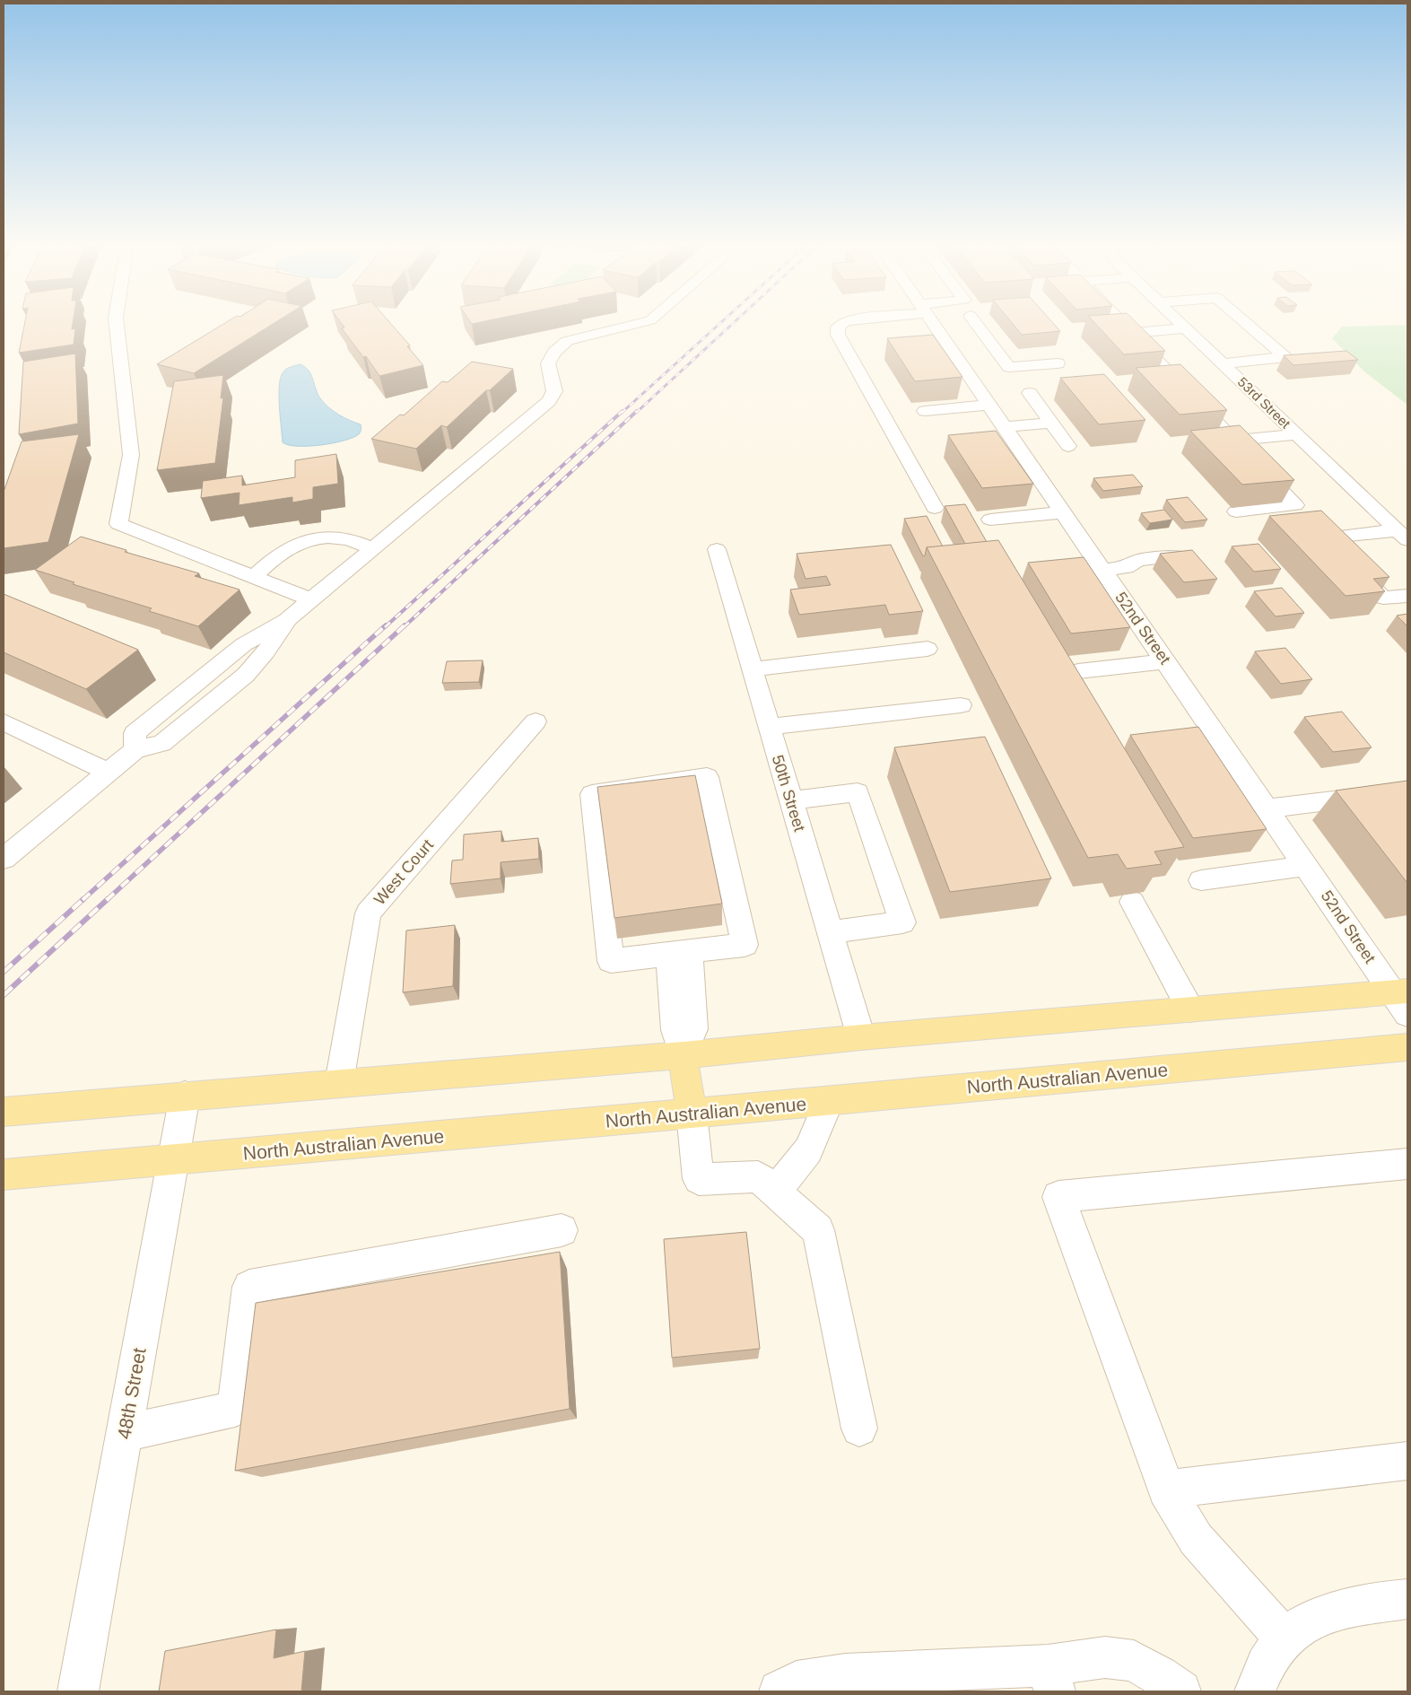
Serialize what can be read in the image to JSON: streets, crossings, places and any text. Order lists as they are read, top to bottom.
{
  "streets": {
    "main road": ["North Australian Avenue"],
    "street": [
      "53rd Street",
      "52nd Street",
      "50th Street",
      "West Court",
      "48th Street"
    ]
  },
  "crossings": [
    ["North Australian Avenue", "48th Street"]
  ]
}
